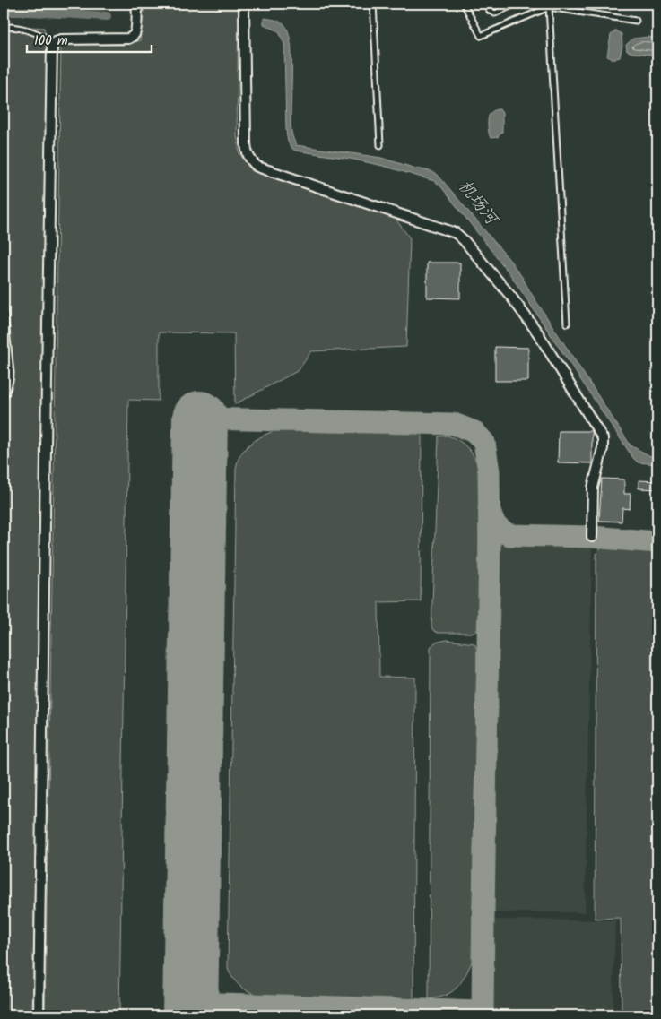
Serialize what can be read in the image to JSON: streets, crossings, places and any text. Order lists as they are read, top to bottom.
{
  "water": ["机场河"],
  "scale_bar": "100 m"
}
